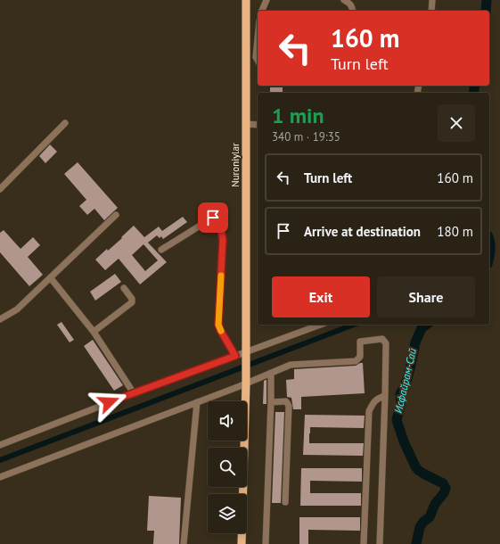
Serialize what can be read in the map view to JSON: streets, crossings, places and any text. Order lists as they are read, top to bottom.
{
  "streets": {
    "main road": ["Nuroniylar"]
  },
  "water": ["Исфайрам-Сай"],
  "page": {
    "turn": ["160 m", "Turn left"],
    "heading": ["1 min", "340 m · 19:35"],
    "list": [
      {
        "name": "Turn left",
        "value": "160 m"
      },
      {
        "name": "Arrive at destination",
        "value": "180 m"
      }
    ],
    "buttons": ["Exit", "Share"]
  }
}
